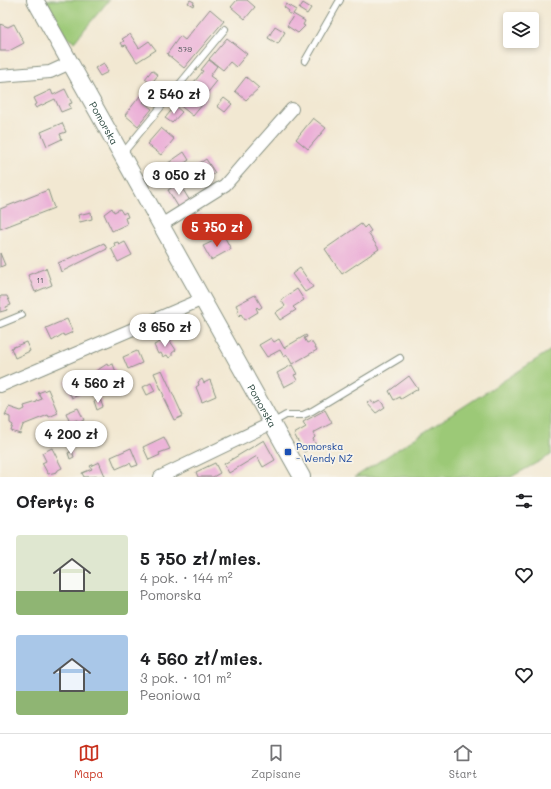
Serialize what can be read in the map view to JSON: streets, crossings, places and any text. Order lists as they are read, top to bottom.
{
  "streets": {
    "street": ["Pomorska"]
  },
  "places": {
    "transit": ["Pomorska - Wendy NŻ"]
  },
  "house_numbers": ["579", "11"],
  "page": {
    "price": [
      "2 540 zł",
      "3 050 zł",
      "5 750 zł",
      "3 650 zł",
      "4 560 zł",
      "4 200 zł"
    ],
    "heading": "Oferty: 6",
    "list": [
      {
        "name": "5 750 zł/mies.",
        "note": "4 pok. · 144 m² · Pomorska"
      },
      {
        "name": "4 560 zł/mies.",
        "note": "3 pok. · 101 m² · Peoniowa"
      }
    ],
    "tabs": ["Mapa", "Zapisane", "Start"]
  }
}
